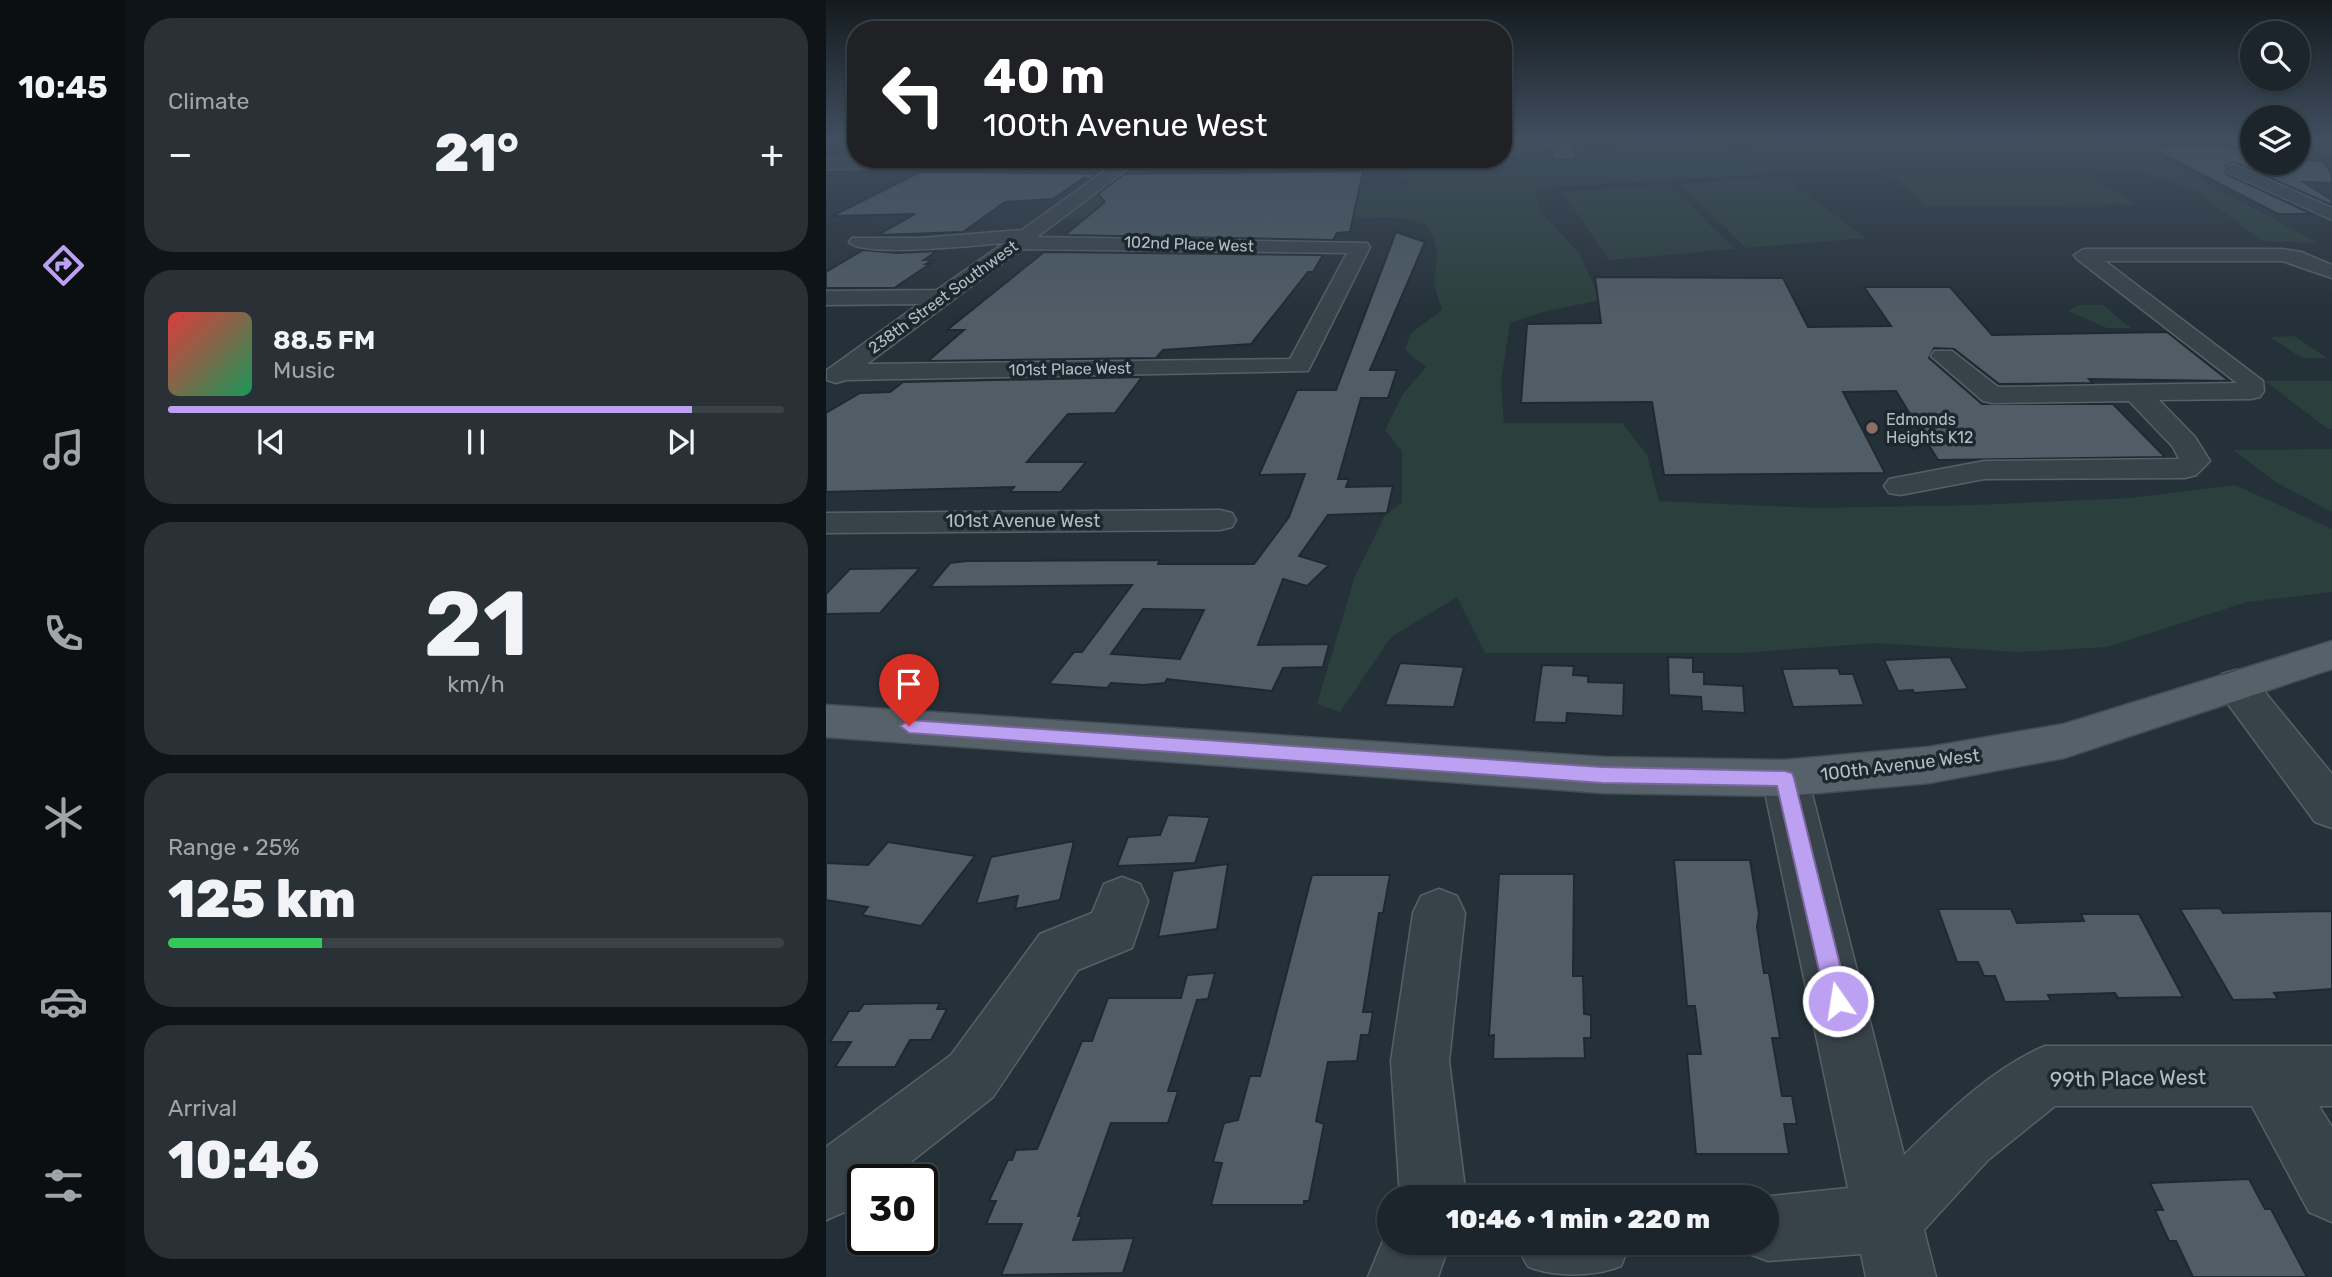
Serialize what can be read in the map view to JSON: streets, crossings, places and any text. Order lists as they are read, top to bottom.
{
  "streets": {
    "main road": ["100th Avenue West"],
    "street": [
      "102nd Place West",
      "238th Street Southwest",
      "101st Place West",
      "101st Avenue West",
      "99th Place West"
    ]
  },
  "crossings": [
    ["102nd Place West", "238th Street Southwest"],
    ["102nd Place West", "101st Place West"],
    ["238th Street Southwest", "101st Place West"]
  ],
  "places": ["Edmonds Heights K12"],
  "page": {
    "tabs": "10:45",
    "tile": [
      "Climate",
      ["21", "km/h"],
      ["Range · 25%", "125 km"],
      ["Arrival", "10:46"]
    ],
    "turn": ["40 m", "100th Avenue West"],
    "heat": ["−", "21°", "+"],
    "song": ["88.5 FM", "Music"],
    "limit": "30",
    "trip": "10:46 · 1 min · 220 m"
  }
}
